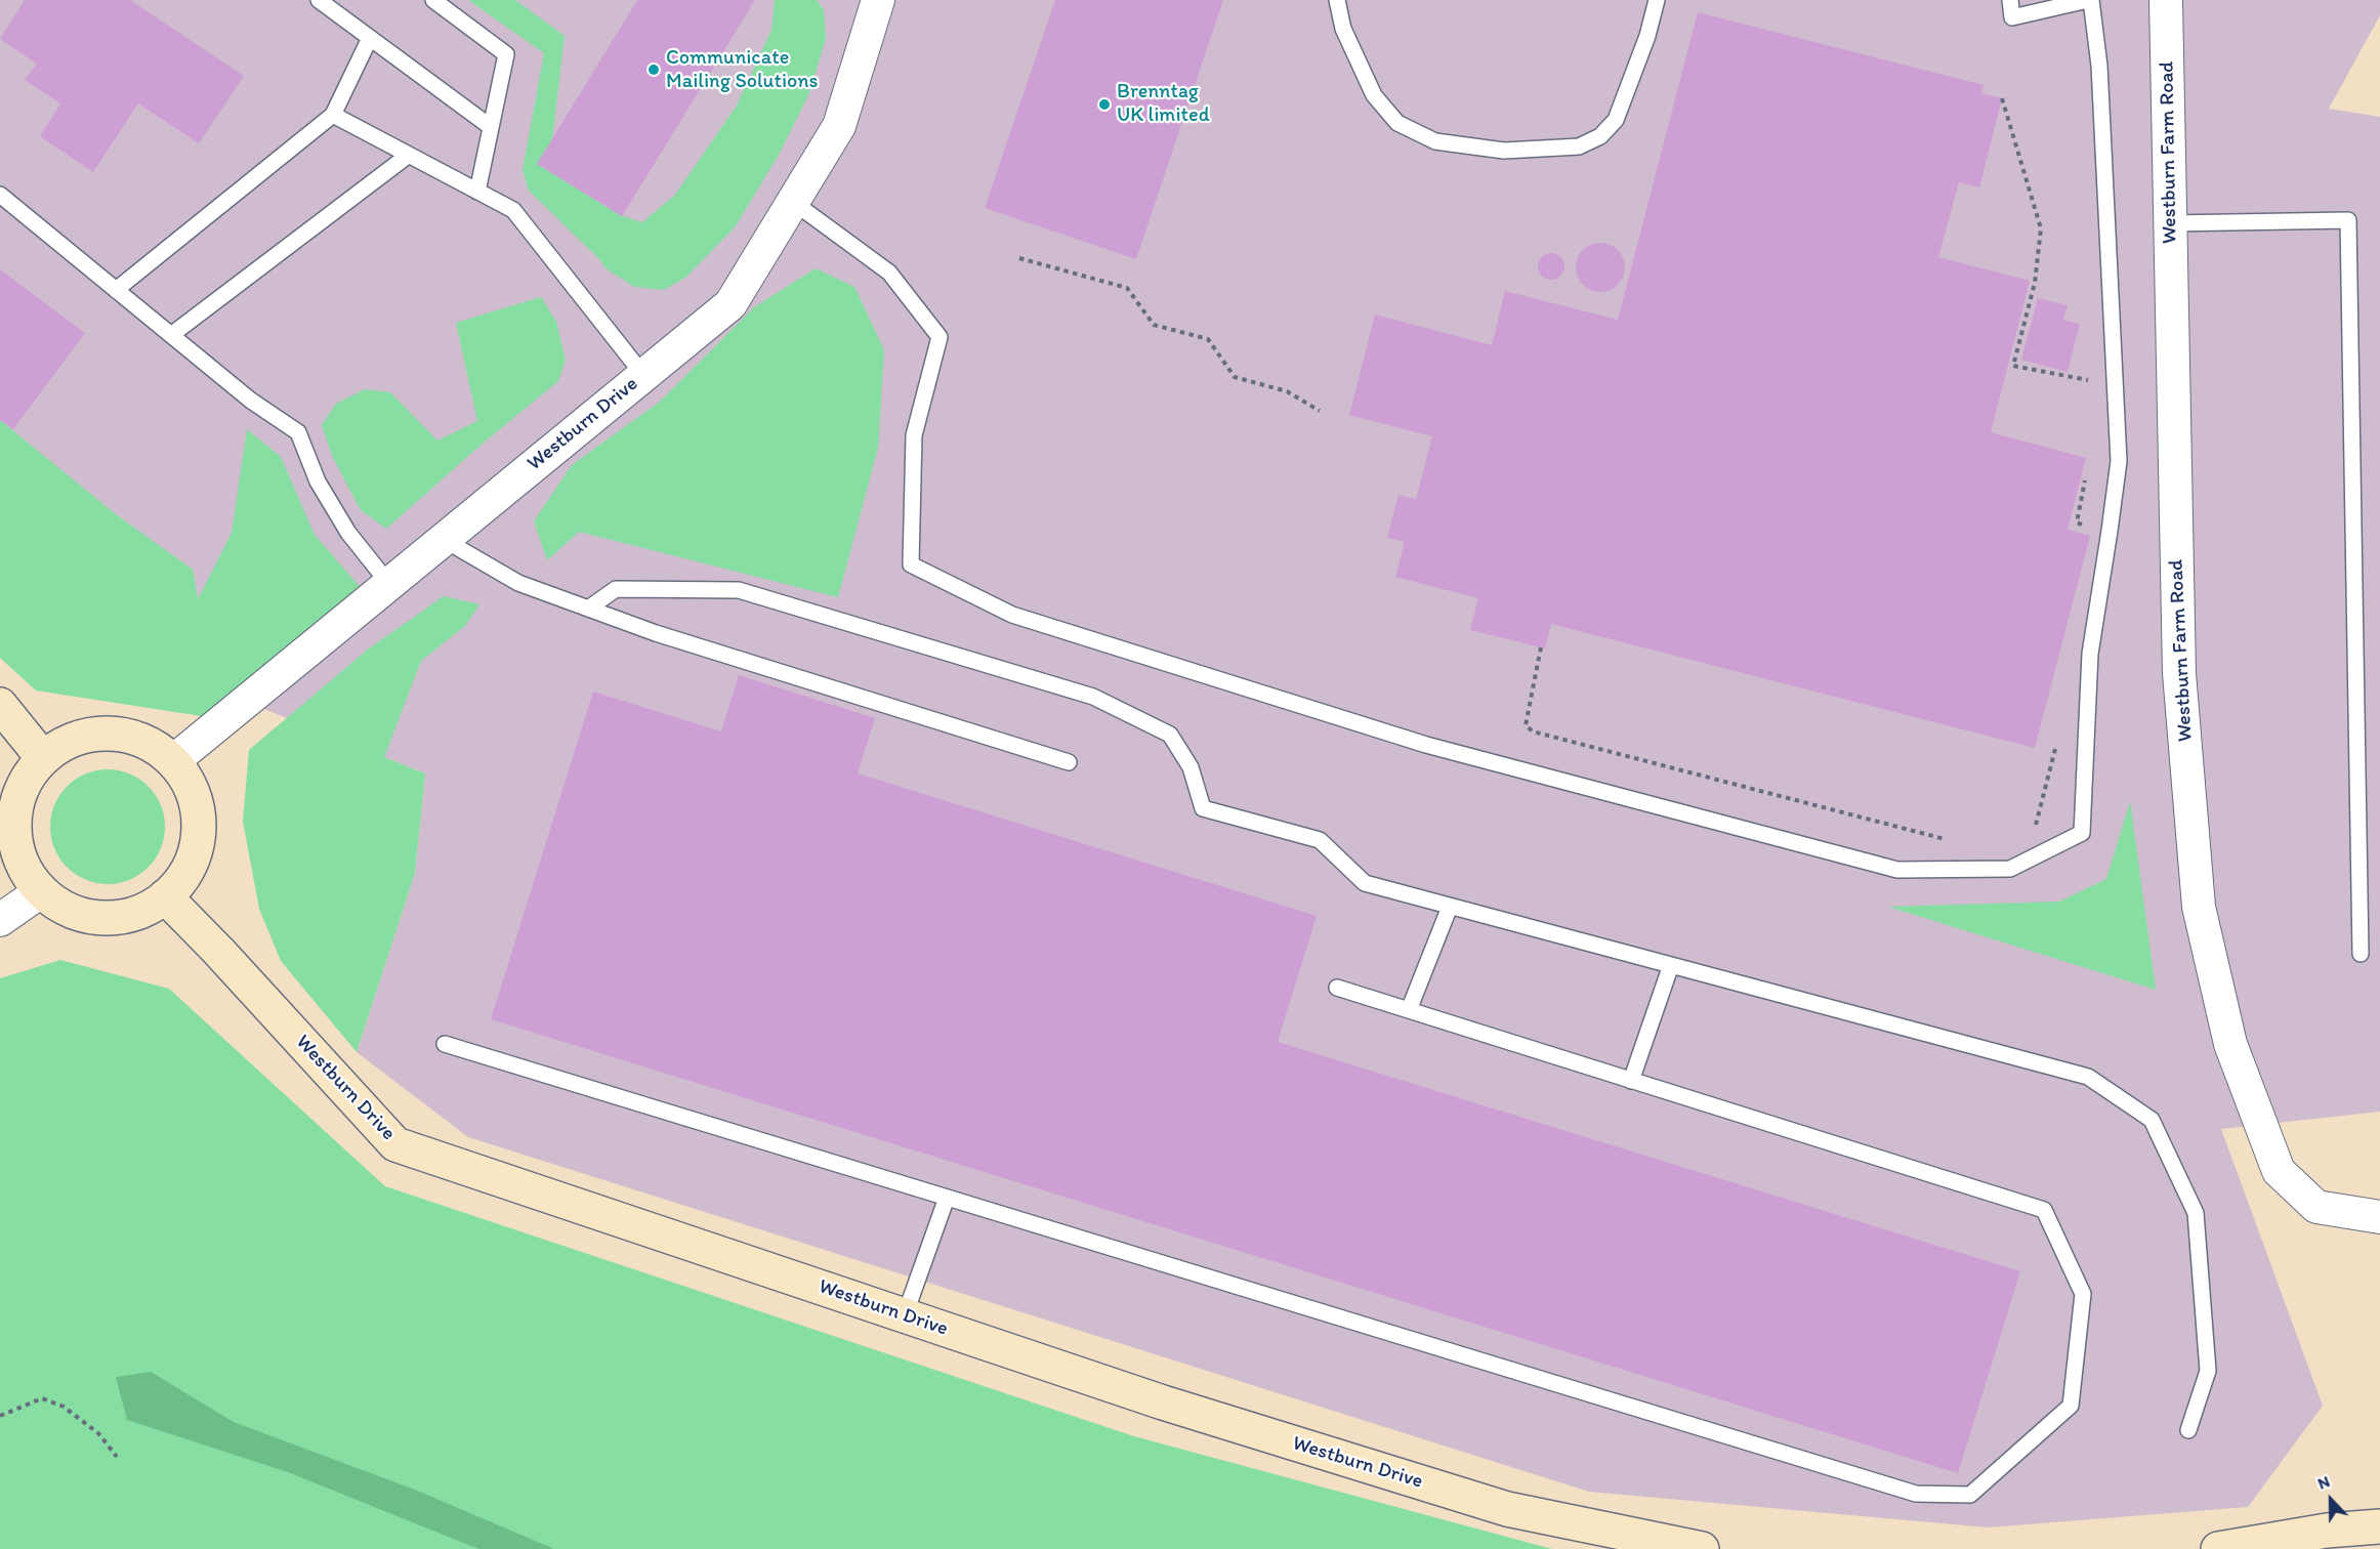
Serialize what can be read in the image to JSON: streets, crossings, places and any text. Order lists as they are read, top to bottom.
{
  "streets": {
    "street": ["Westburn Farm Road", "Westburn Drive"]
  },
  "places": ["Communicate Mailing Solutions", "Brenntag UK limited"],
  "north": "top"
}
